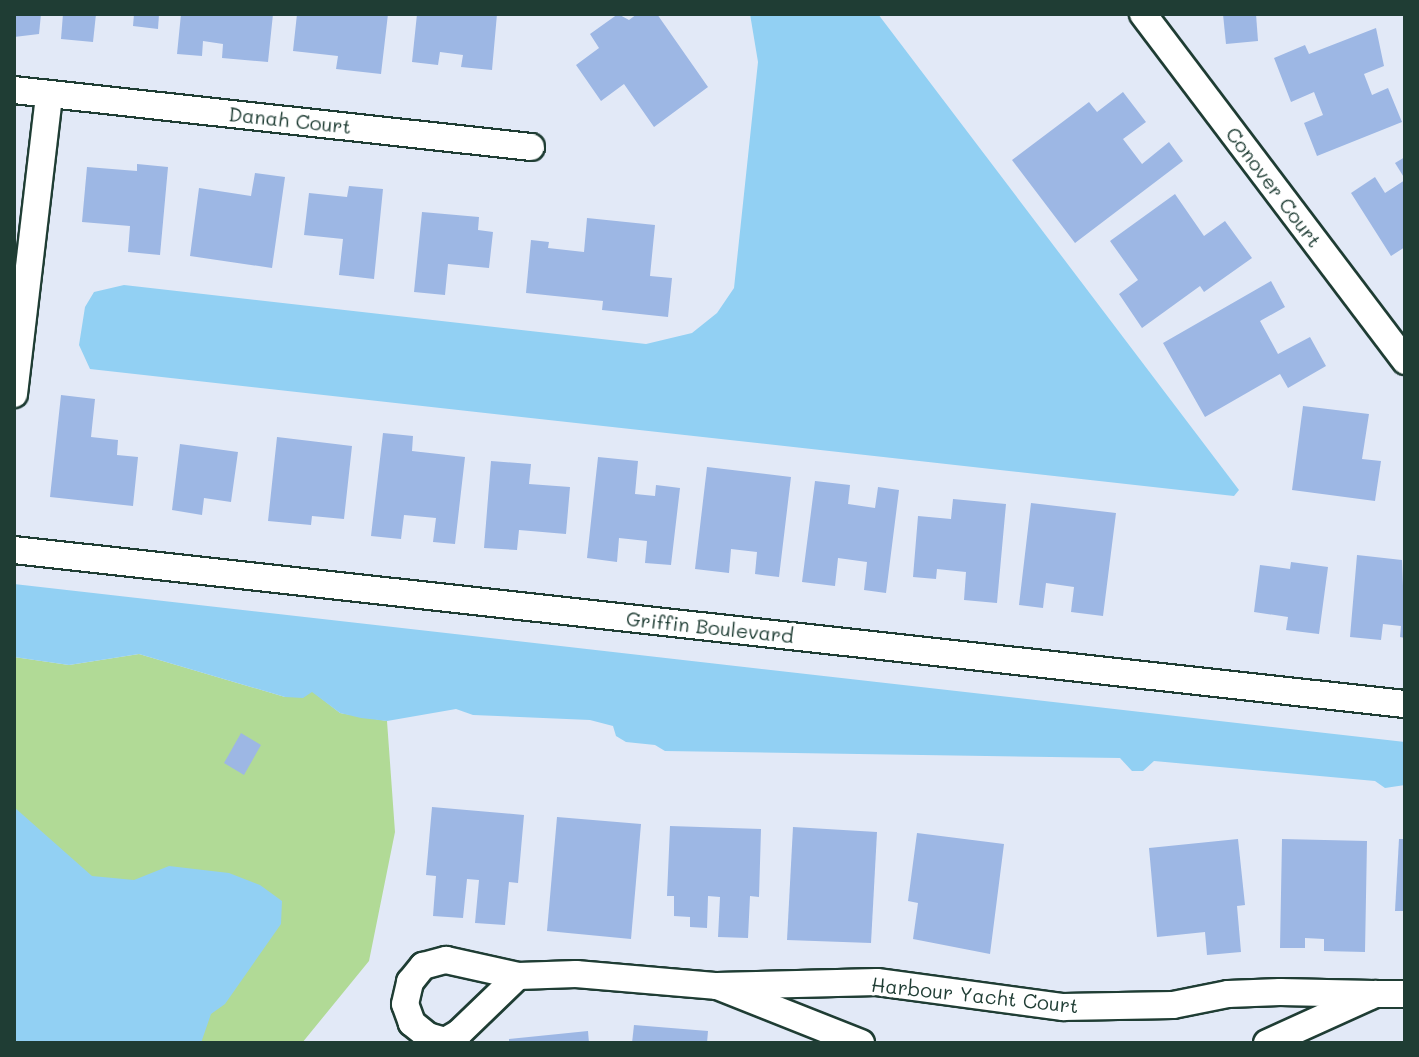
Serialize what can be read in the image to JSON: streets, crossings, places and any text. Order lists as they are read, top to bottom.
{
  "streets": {
    "street": [
      "Danah Court",
      "Conover Court",
      "Griffin Boulevard",
      "Harbour Yacht Court"
    ]
  }
}
